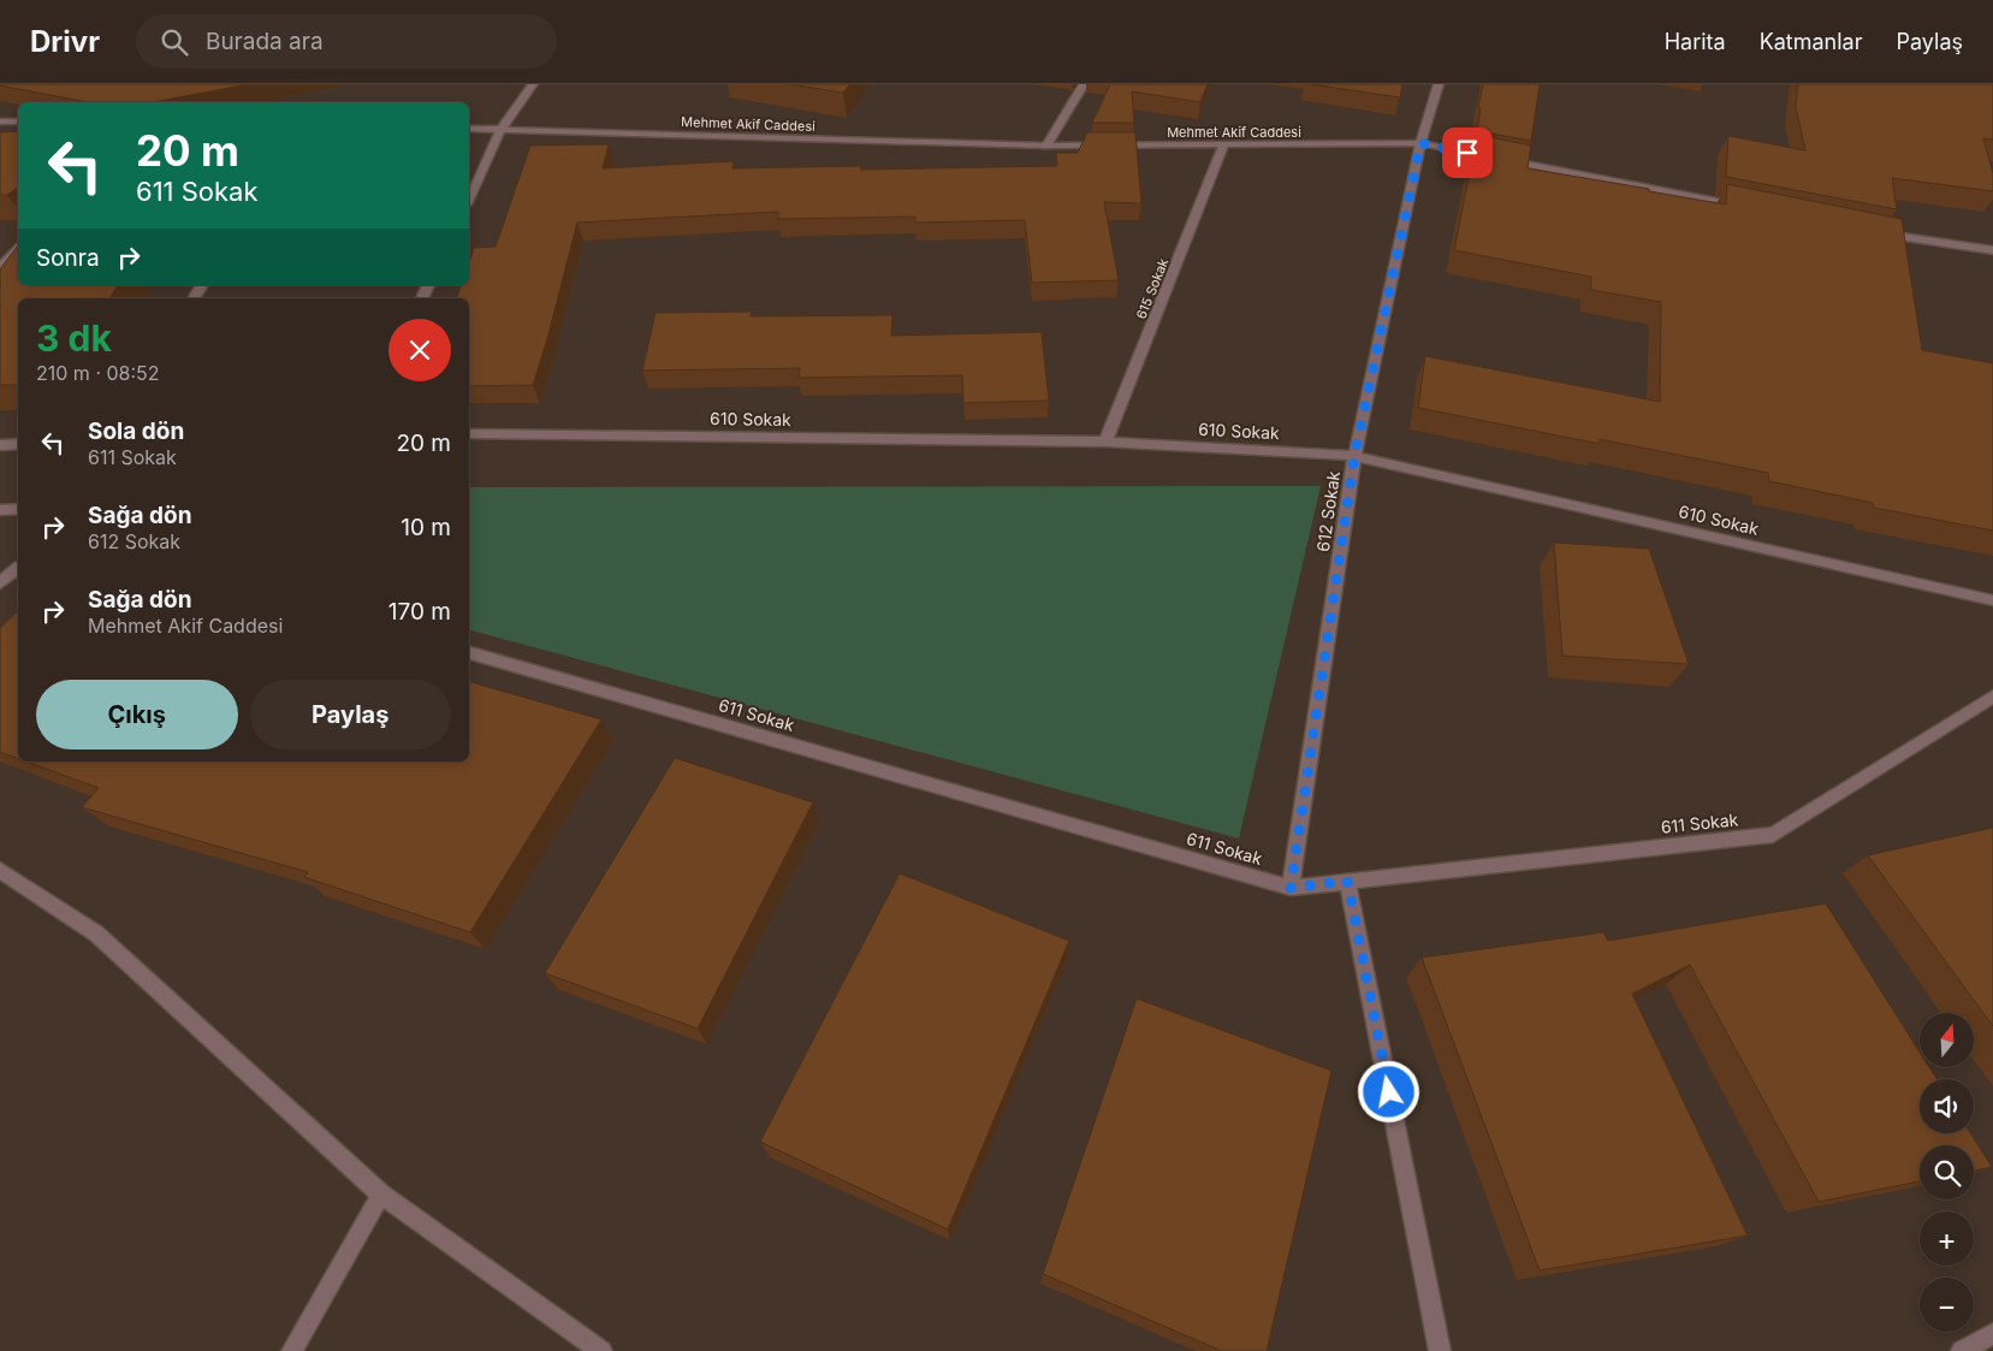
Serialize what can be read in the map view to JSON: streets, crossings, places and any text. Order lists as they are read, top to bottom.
{
  "streets": {
    "street": [
      "Mehmet Akif Caddesi",
      "615 Sokak",
      "610 Sokak",
      "612 Sokak",
      "611 Sokak"
    ]
  },
  "crossings": [
    ["Mehmet Akif Caddesi", "615 Sokak"],
    ["Mehmet Akif Caddesi", "612 Sokak"],
    ["615 Sokak", "610 Sokak"],
    ["610 Sokak", "612 Sokak"],
    ["612 Sokak", "611 Sokak"]
  ],
  "north": "top",
  "page": {
    "header": "Drivr",
    "search": "Burada ara",
    "nav": ["Harita", "Katmanlar", "Paylaş"],
    "turn": ["20 m", "611 Sokak"],
    "then": "Sonra",
    "heading": ["3 dk", "210 m · 08:52"],
    "list": [
      {
        "name": "Sola dön",
        "note": "611 Sokak",
        "value": "20 m"
      },
      {
        "name": "Sağa dön",
        "note": "612 Sokak",
        "value": "10 m"
      },
      {
        "name": "Sağa dön",
        "note": "Mehmet Akif Caddesi",
        "value": "170 m"
      }
    ],
    "buttons": ["Çıkış", "Paylaş"],
    "map_buttons": ["+", "−"]
  }
}
